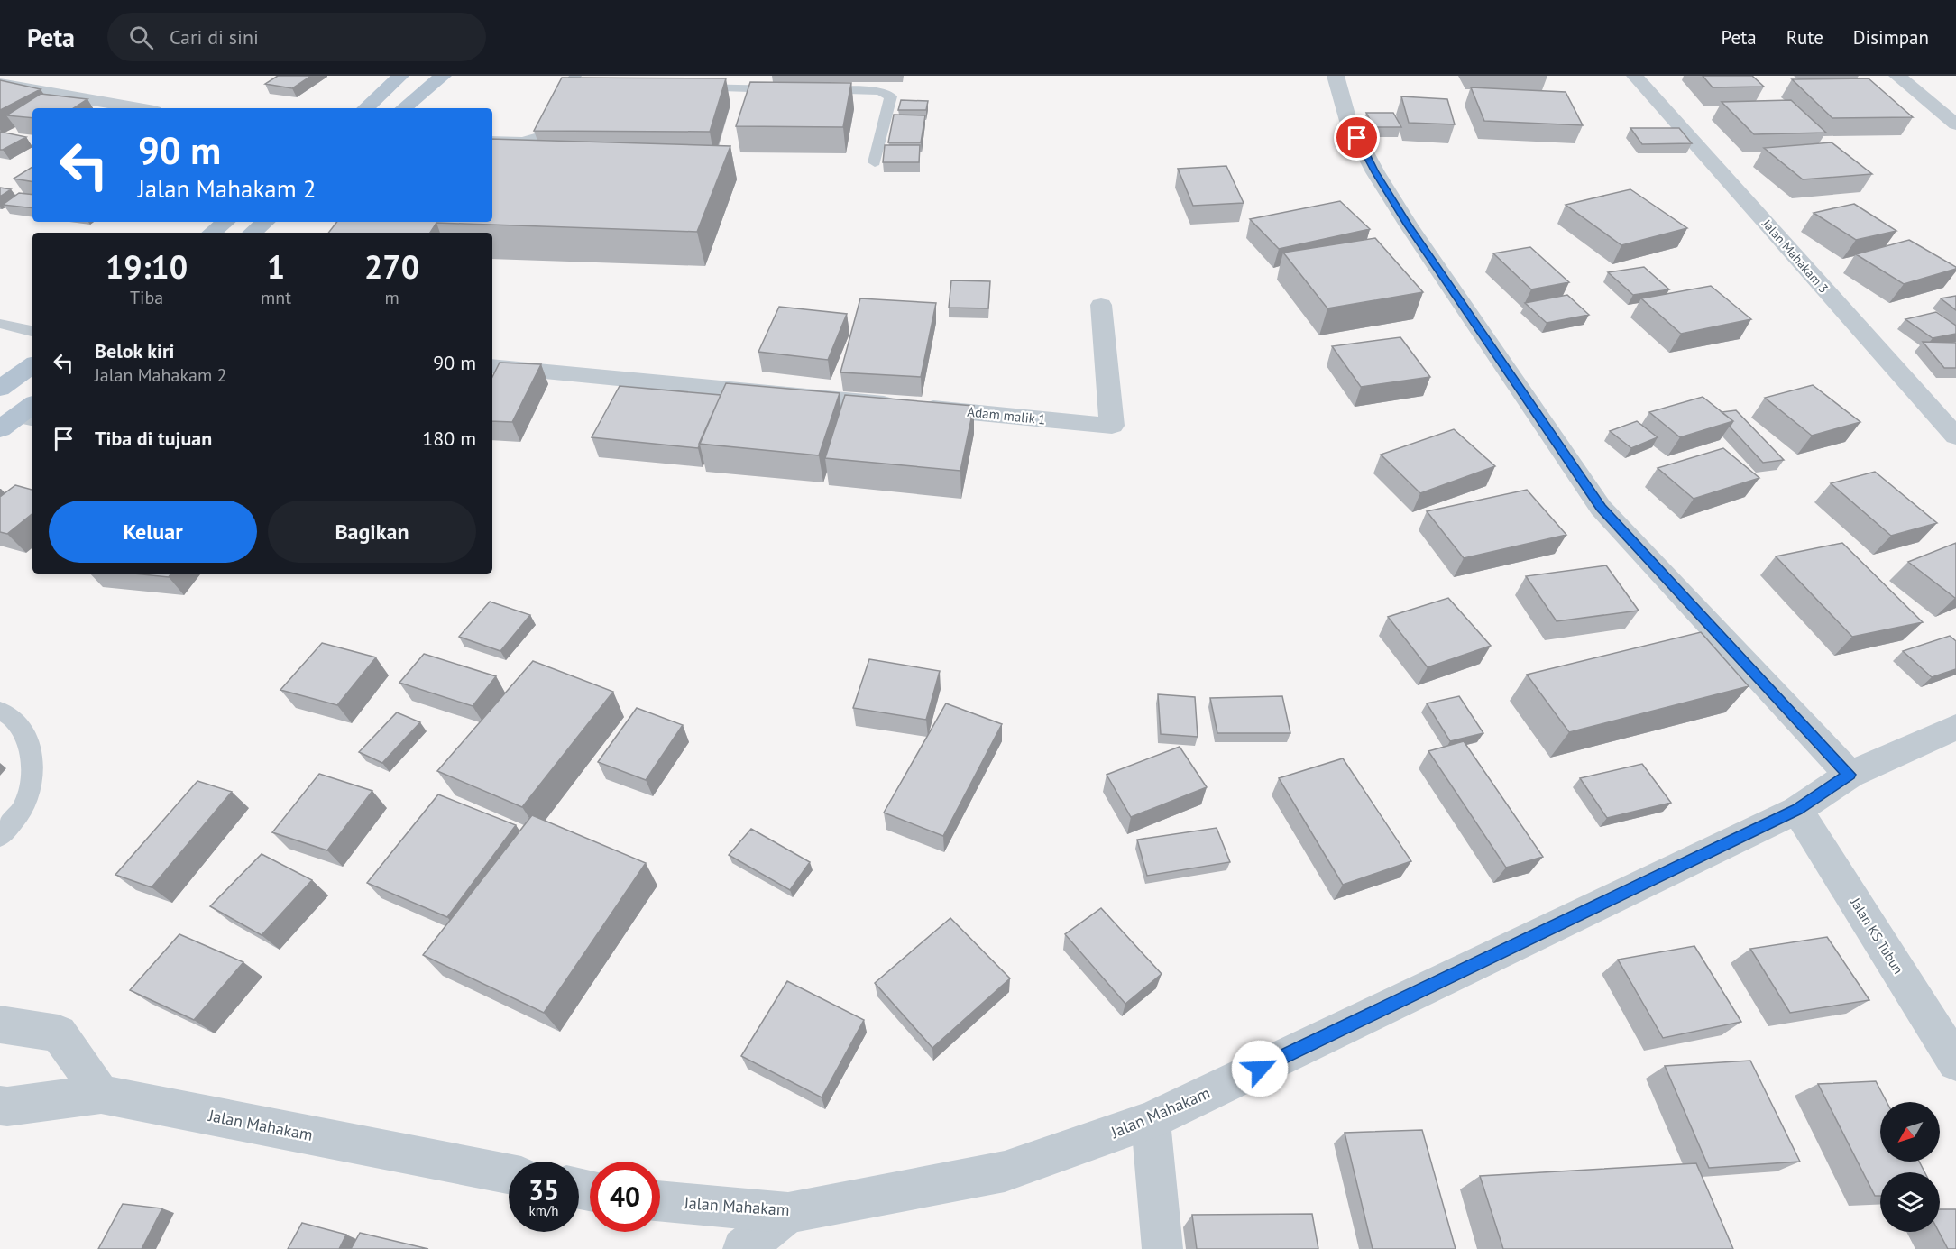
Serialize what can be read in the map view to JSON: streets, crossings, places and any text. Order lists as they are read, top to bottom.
{
  "streets": {
    "street": [
      "Jalan Mahakam 3",
      "Adam malik 1",
      "Jalan KS Tubun",
      "Jalan Mahakam"
    ]
  },
  "crossings": [
    ["Jalan KS Tubun", "Jalan Mahakam"]
  ],
  "north": "bottom left",
  "page": {
    "header": "Peta",
    "search": "Cari di sini",
    "nav": ["Peta", "Rute", "Disimpan"],
    "turn": ["90 m", "Jalan Mahakam 2"],
    "eta": [
      "19:10",
      "Tiba",
      "1",
      "mnt",
      "270",
      "m"
    ],
    "list": [
      {
        "name": "Belok kiri",
        "note": "Jalan Mahakam 2",
        "value": "90 m"
      },
      {
        "name": "Tiba di tujuan",
        "value": "180 m"
      }
    ],
    "buttons": ["Keluar", "Bagikan"],
    "speed": "35 km/h",
    "limit": "40"
  }
}
